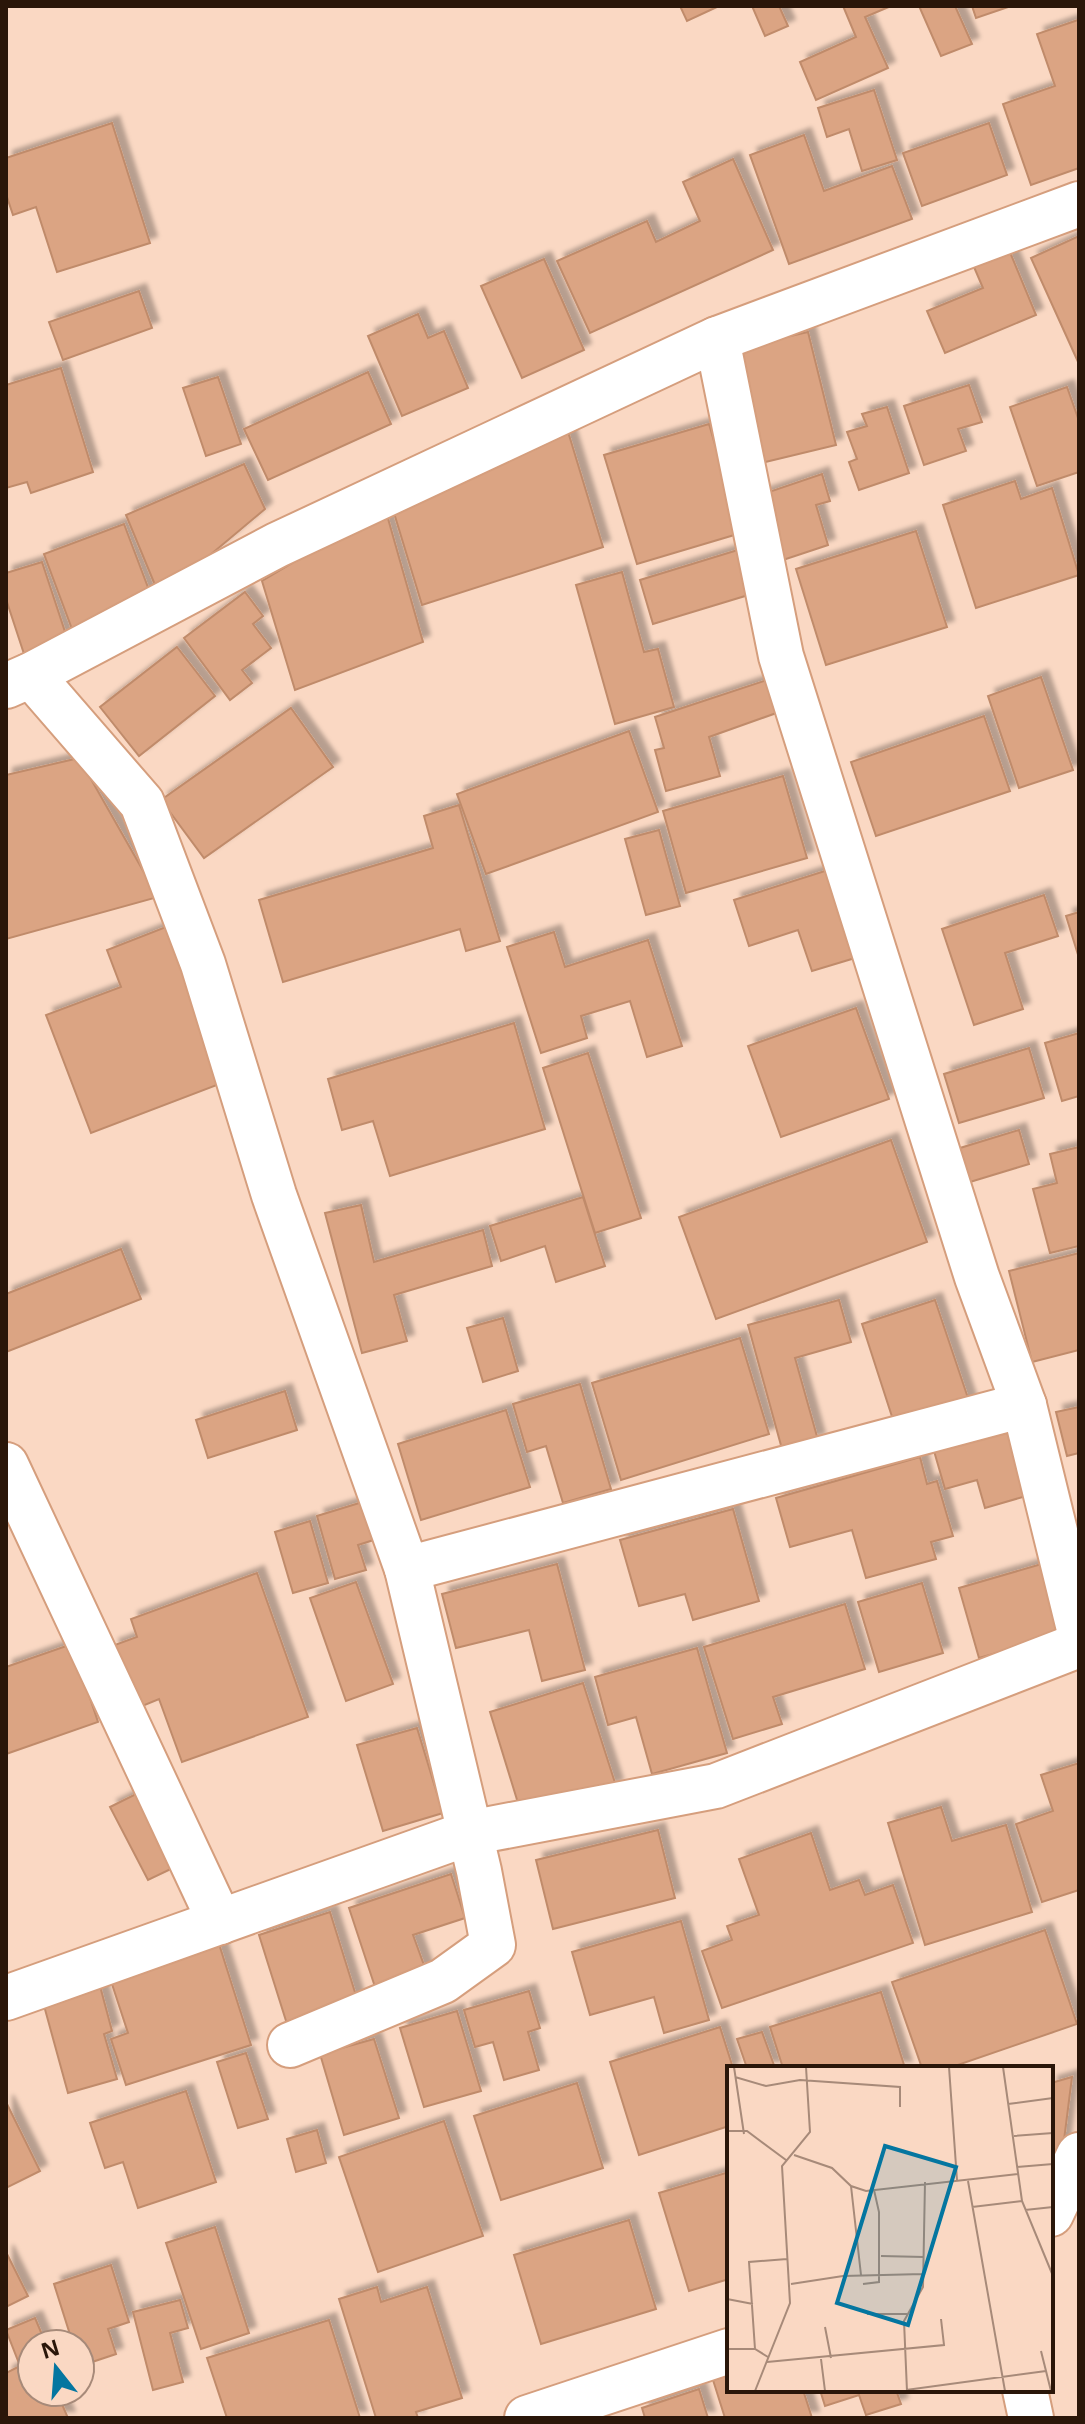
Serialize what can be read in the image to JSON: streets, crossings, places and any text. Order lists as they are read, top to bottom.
{
  "north": "top"
}
